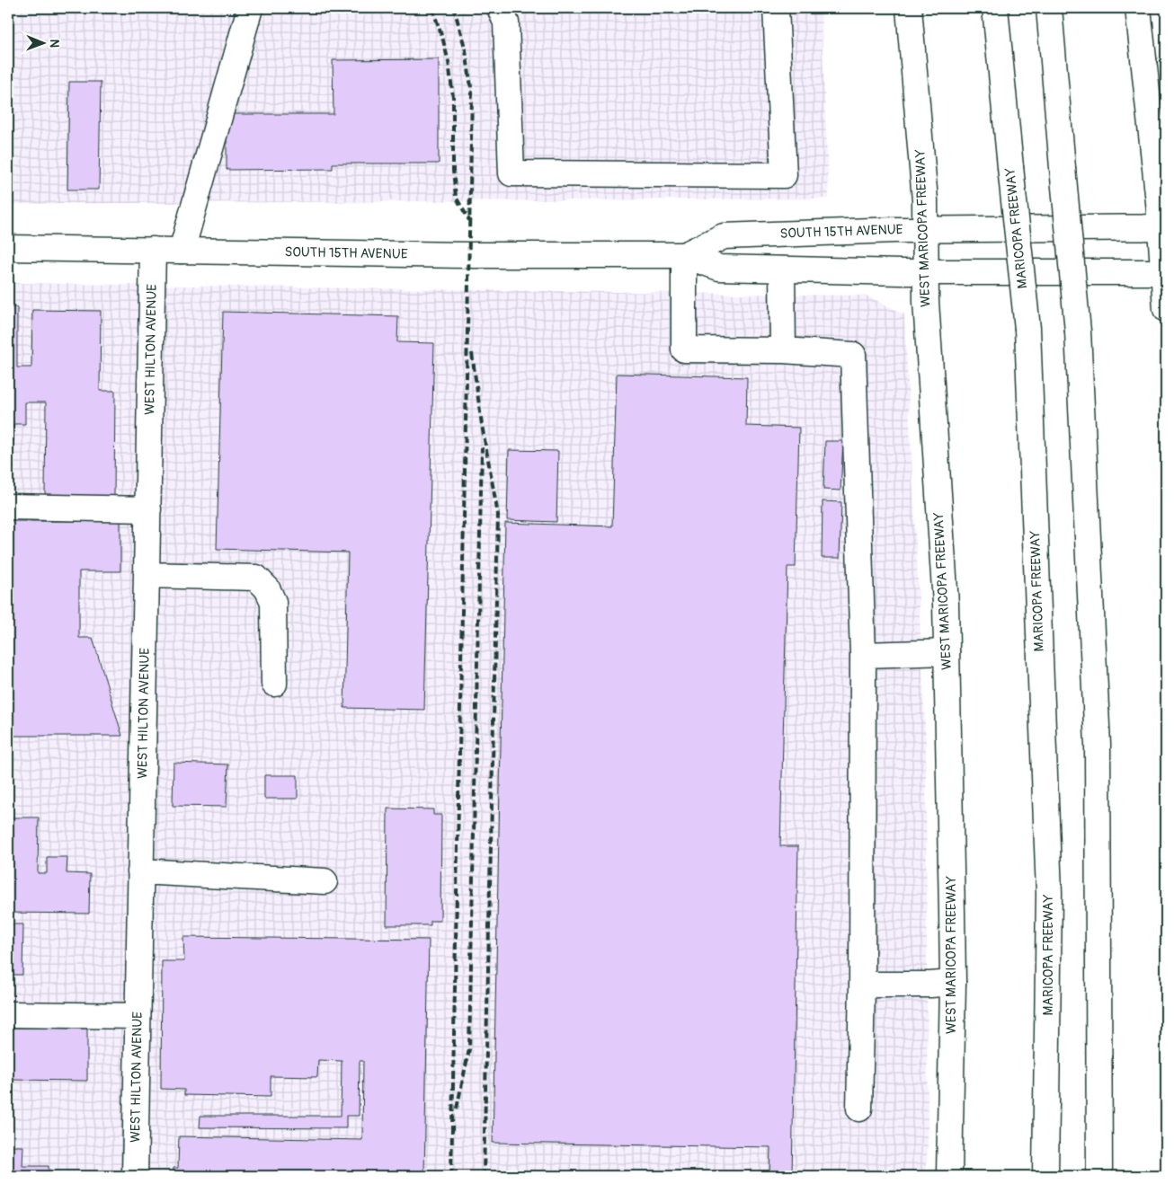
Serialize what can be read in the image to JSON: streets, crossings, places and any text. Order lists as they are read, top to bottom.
{
  "streets": {
    "main road": [
      "WEST MARICOPA FREEWAY",
      "MARICOPA FREEWAY",
      "SOUTH 15TH AVENUE",
      "WEST HILTON AVENUE"
    ]
  },
  "crossings": [
    ["WEST MARICOPA FREEWAY", "SOUTH 15TH AVENUE"],
    ["SOUTH 15TH AVENUE", "WEST HILTON AVENUE"]
  ],
  "north": "right"
}
